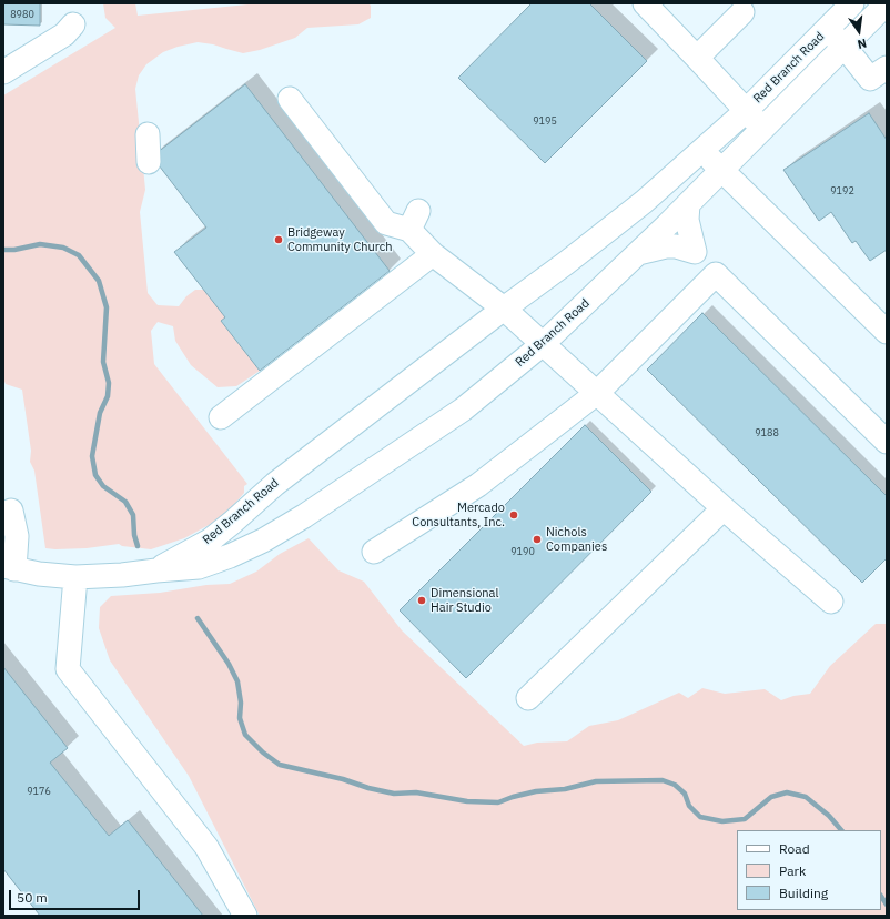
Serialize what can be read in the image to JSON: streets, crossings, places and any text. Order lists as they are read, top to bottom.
{
  "streets": {
    "street": ["Red Branch Road"]
  },
  "places": [
    "Bridgeway Community Church",
    "Mercado Consultants, Inc.",
    "Nichols Companies",
    "Dimensional Hair Studio"
  ],
  "house_numbers": [
    "8980",
    "9195",
    "9192",
    "9188",
    "9190",
    "9176"
  ],
  "legend": ["Road", "Park", "Building"],
  "scale_bar": "50 m",
  "north": "bottom"
}
